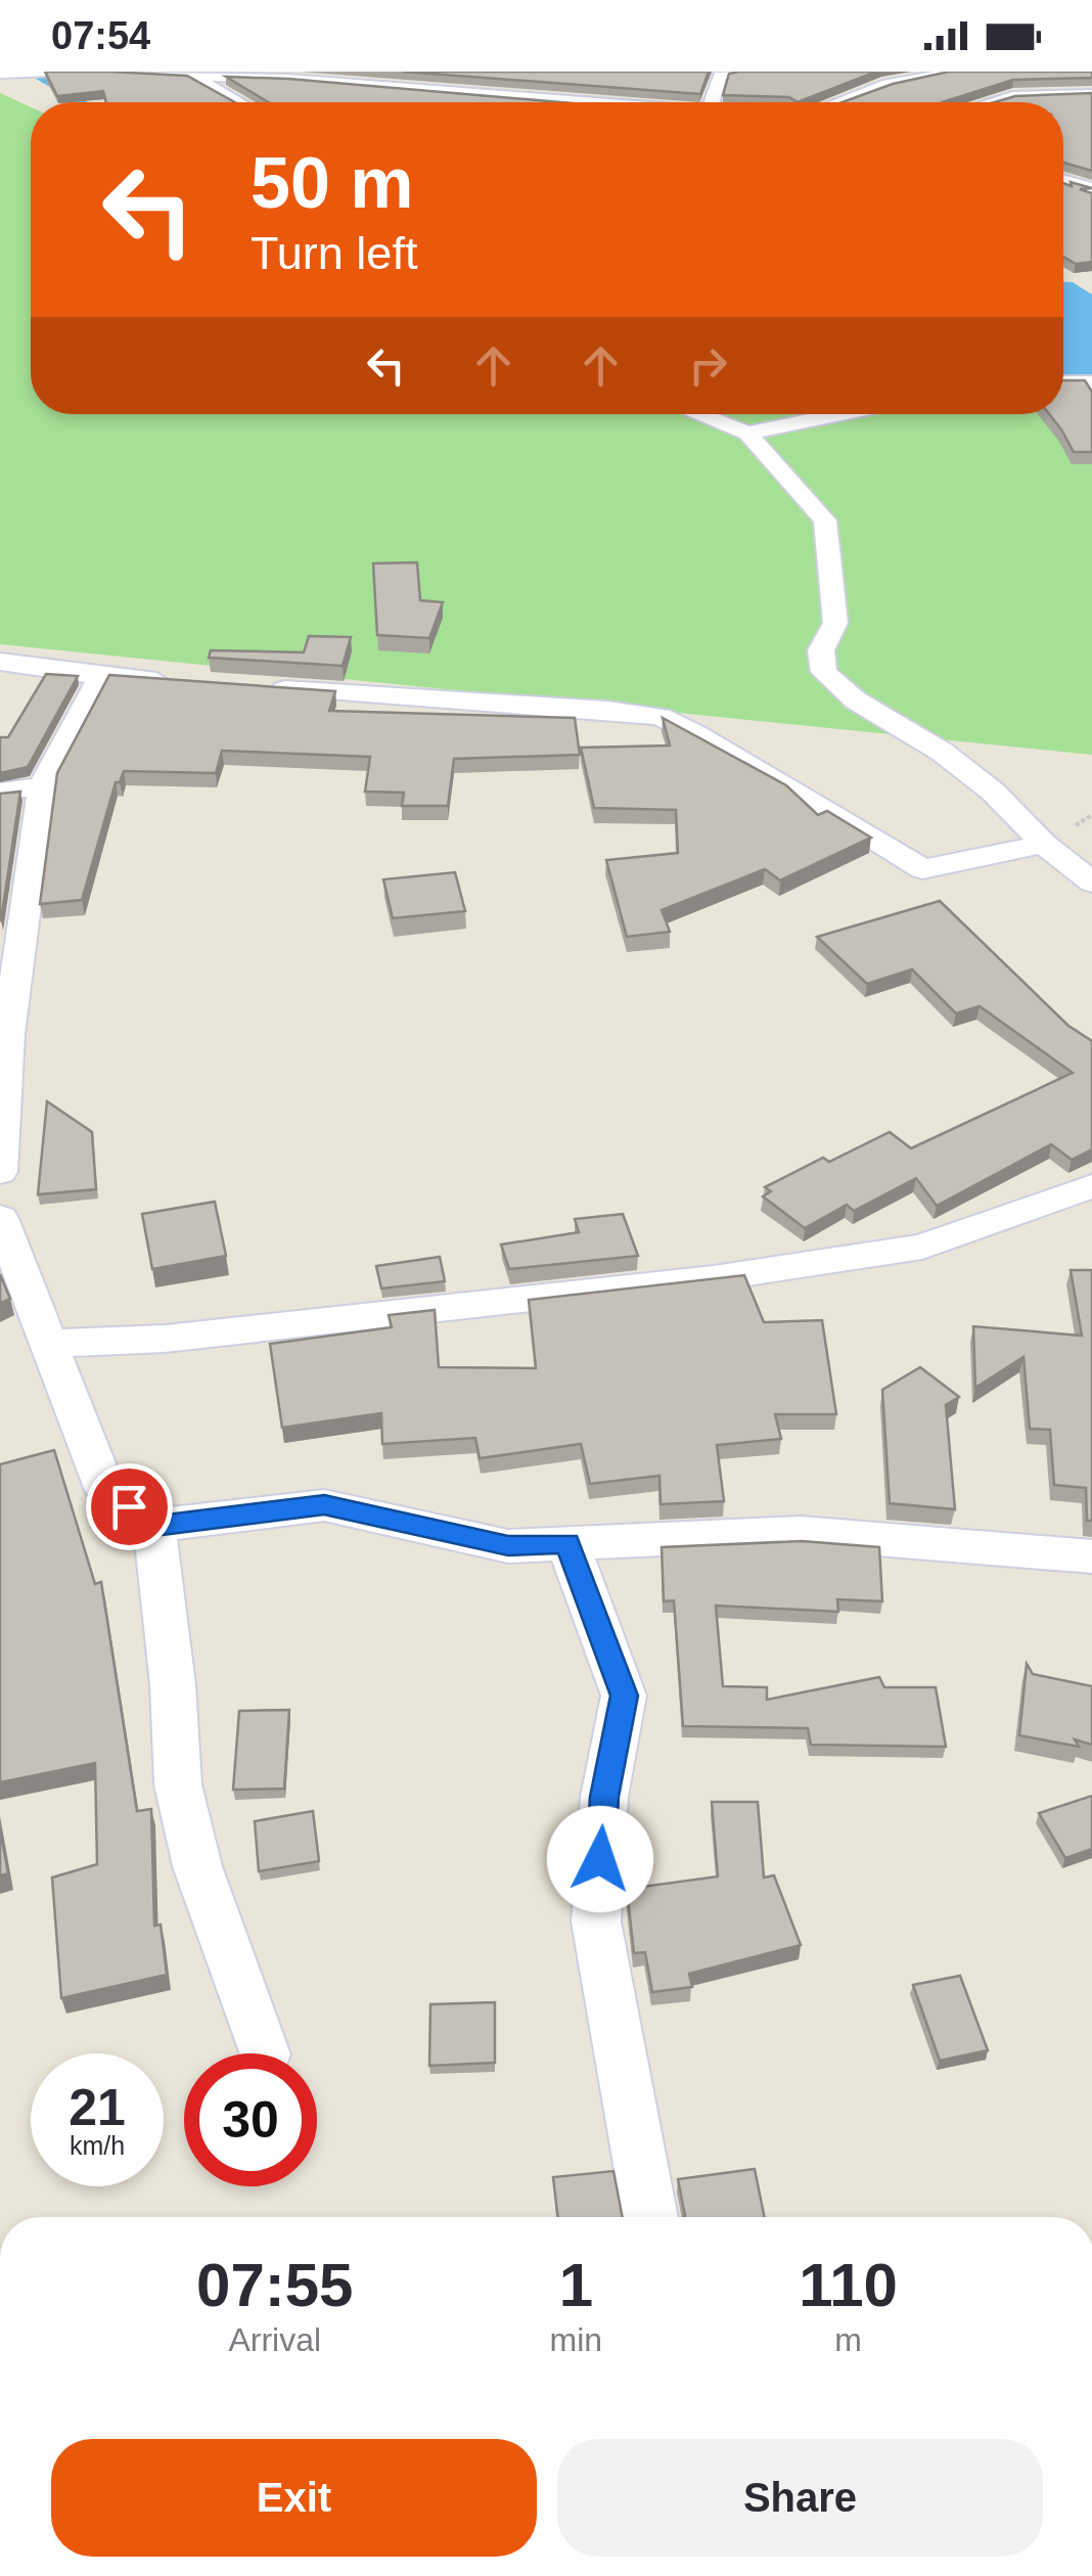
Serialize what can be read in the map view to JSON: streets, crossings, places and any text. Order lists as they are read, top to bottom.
{
  "page": {
    "status": "07:54",
    "turn": ["50 m", "Turn left"],
    "speed": "21 km/h",
    "limit": "30",
    "eta": [
      "07:55",
      "Arrival",
      "1",
      "min",
      "110",
      "m"
    ],
    "buttons": ["Exit", "Share"]
  }
}
